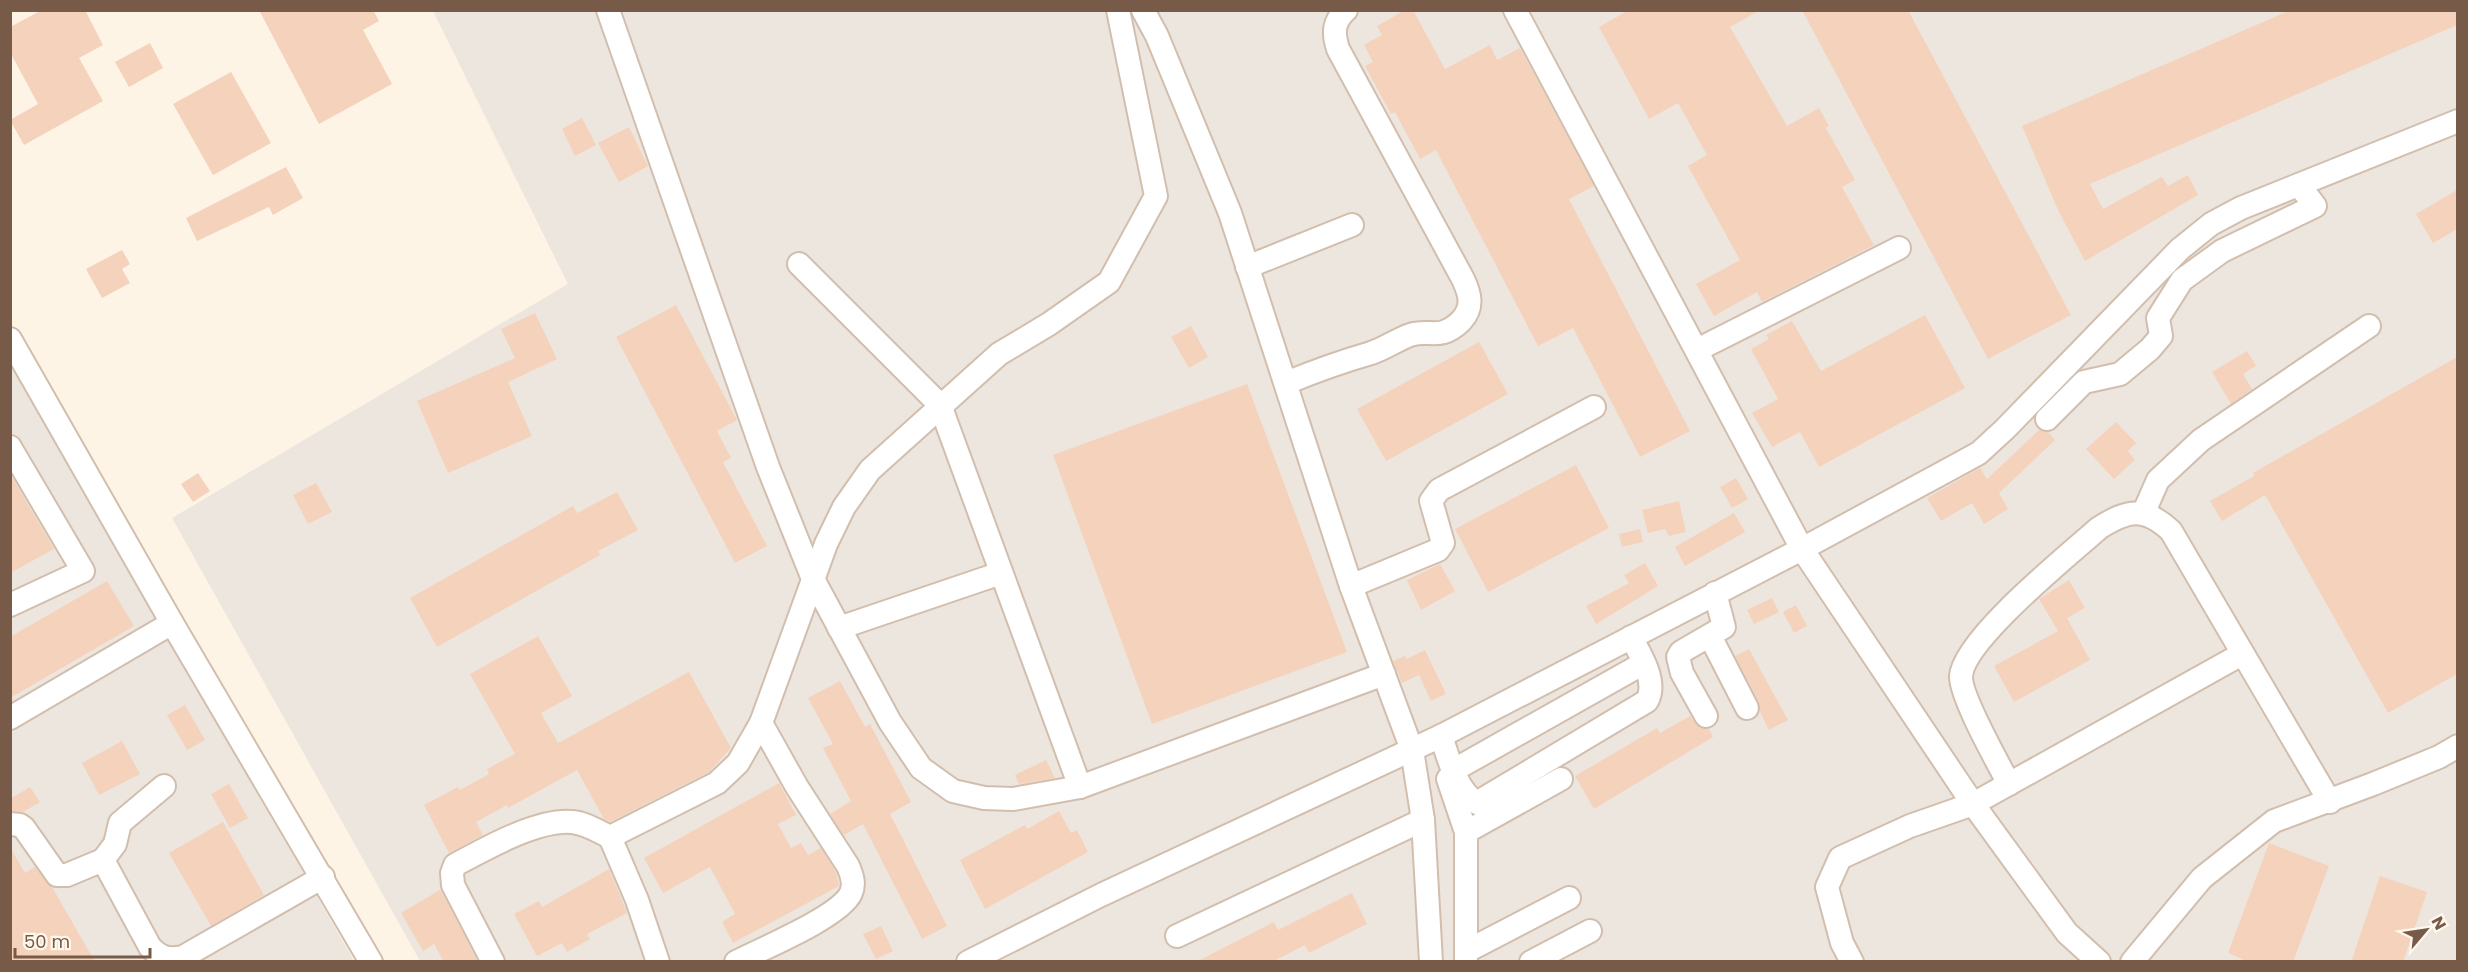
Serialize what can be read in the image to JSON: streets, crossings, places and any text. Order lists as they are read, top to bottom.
{
  "scale_bar": "50 m",
  "north": "top right"
}
